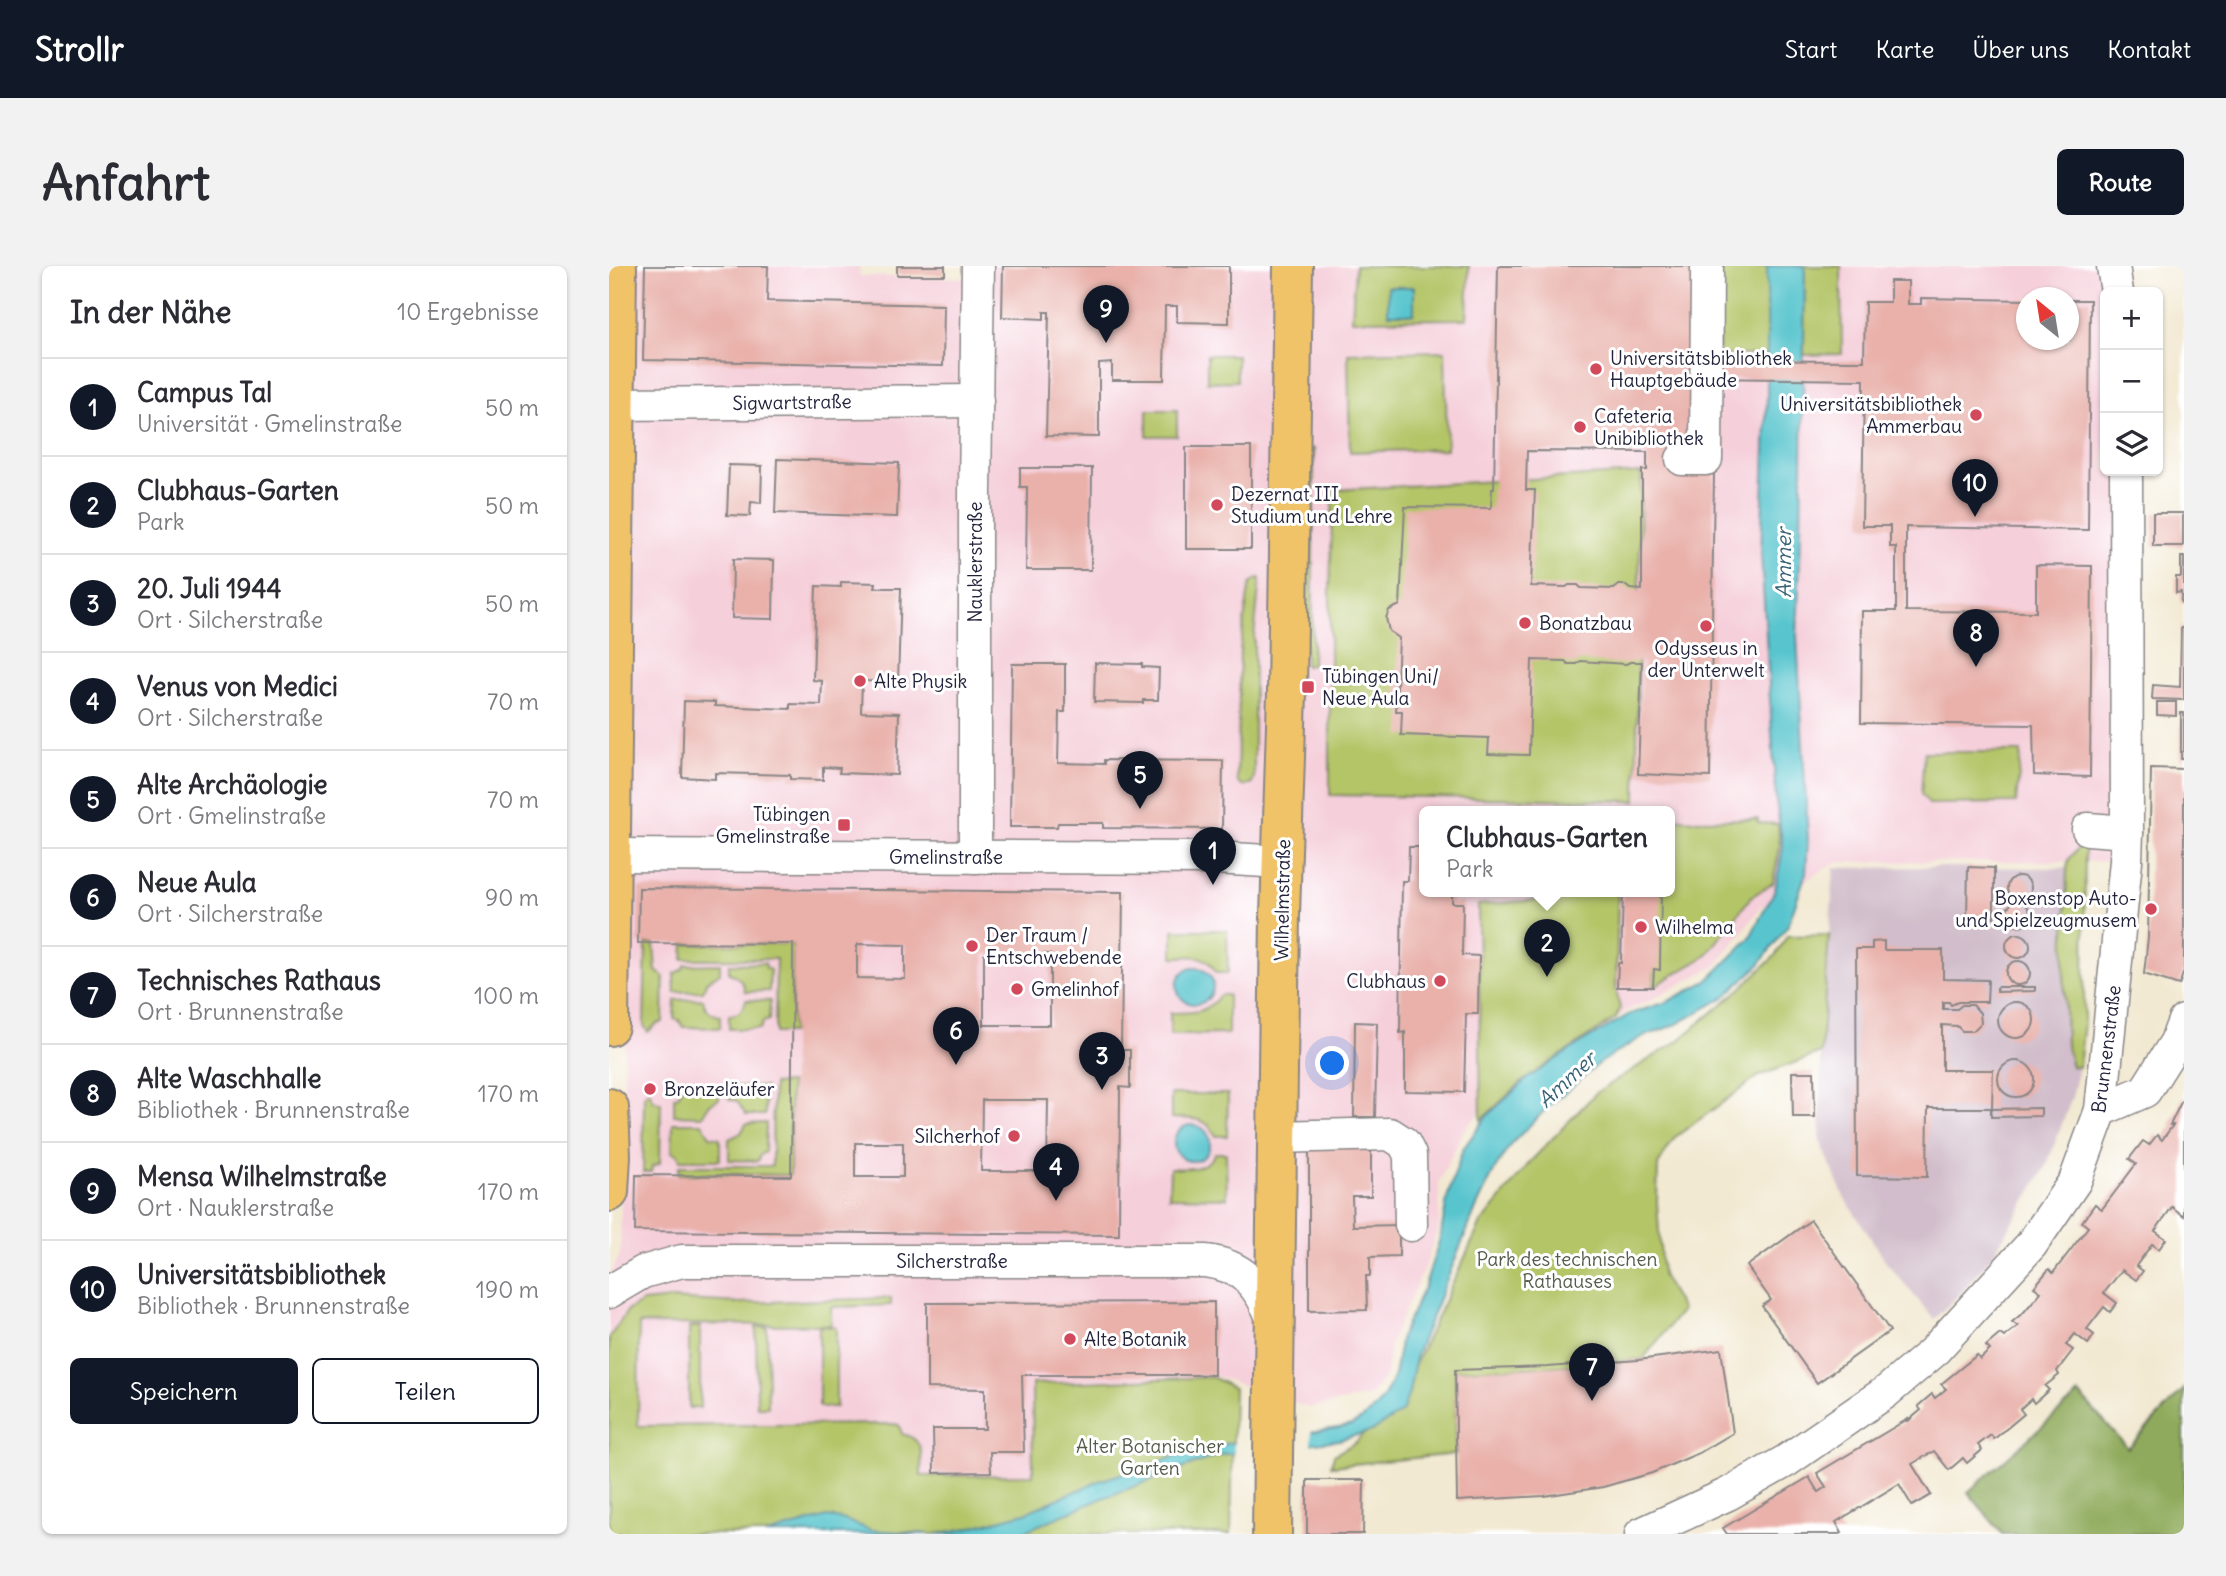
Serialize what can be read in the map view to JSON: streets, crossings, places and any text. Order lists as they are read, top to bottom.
{
  "streets": {
    "main road": ["Wilhelmstraße"],
    "street": [
      "Sigwartstraße",
      "Nauklerstraße",
      "Gmelinstraße",
      "Brunnenstraße",
      "Silcherstraße"
    ]
  },
  "crossings": [
    ["Sigwartstraße", "Nauklerstraße"],
    ["Nauklerstraße", "Gmelinstraße"],
    ["Gmelinstraße", "Wilhelmstraße"],
    ["Wilhelmstraße", "Silcherstraße"]
  ],
  "water": ["Ammer"],
  "parks": ["Park des technischen Rathauses", "Alter Botanischer Garten"],
  "places": {
    "other": [
      "Universitätsbibliothek Hauptgebäude",
      "Universitätsbibliothek Ammerbau",
      "Cafeteria Unibibliothek",
      "Dezernat III Studium und Lehre",
      "Bonatzbau",
      "Odysseus in der Unterwelt",
      "Alte Physik",
      "Boxenstop Auto- und Spielzeugmusem",
      "Wilhelma",
      "Der Traum / Entschwebende",
      "Clubhaus",
      "Gmelinhof",
      "Bronzeläufer",
      "Silcherhof",
      "Alte Botanik"
    ],
    "transit": ["Tübingen Uni/ Neue Aula", "Tübingen Gmelinstraße"]
  },
  "north": "top left",
  "page": {
    "header": "Strollr",
    "nav": [
      "Start",
      "Karte",
      "Über uns",
      "Kontakt"
    ],
    "buttons": [
      "Route",
      ["Speichern", "Teilen"]
    ],
    "title": "Anfahrt",
    "heading": ["In der Nähe", "10 Ergebnisse"],
    "pins": [
      "9",
      "10",
      "8",
      "5",
      "1",
      "2",
      "6",
      "3",
      "4",
      "7"
    ],
    "map_buttons": ["+", "−"],
    "list": [
      {
        "mark": "1",
        "name": "Campus Tal",
        "note": "Universität · Gmelinstraße",
        "value": "50 m"
      },
      {
        "mark": "2",
        "name": "Clubhaus-Garten",
        "note": "Park",
        "value": "50 m"
      },
      {
        "mark": "3",
        "name": "20. Juli 1944",
        "note": "Ort · Silcherstraße",
        "value": "50 m"
      },
      {
        "mark": "4",
        "name": "Venus von Medici",
        "note": "Ort · Silcherstraße",
        "value": "70 m"
      },
      {
        "mark": "5",
        "name": "Alte Archäologie",
        "note": "Ort · Gmelinstraße",
        "value": "70 m"
      },
      {
        "mark": "6",
        "name": "Neue Aula",
        "note": "Ort · Silcherstraße",
        "value": "90 m"
      },
      {
        "mark": "7",
        "name": "Technisches Rathaus",
        "note": "Ort · Brunnenstraße",
        "value": "100 m"
      },
      {
        "mark": "8",
        "name": "Alte Waschhalle",
        "note": "Bibliothek · Brunnenstraße",
        "value": "170 m"
      },
      {
        "mark": "9",
        "name": "Mensa Wilhelmstraße",
        "note": "Ort · Nauklerstraße",
        "value": "170 m"
      },
      {
        "mark": "10",
        "name": "Universitätsbibliothek",
        "note": "Bibliothek · Brunnenstraße",
        "value": "190 m"
      }
    ],
    "popup": ["Clubhaus-Garten", "Park"]
  }
}
